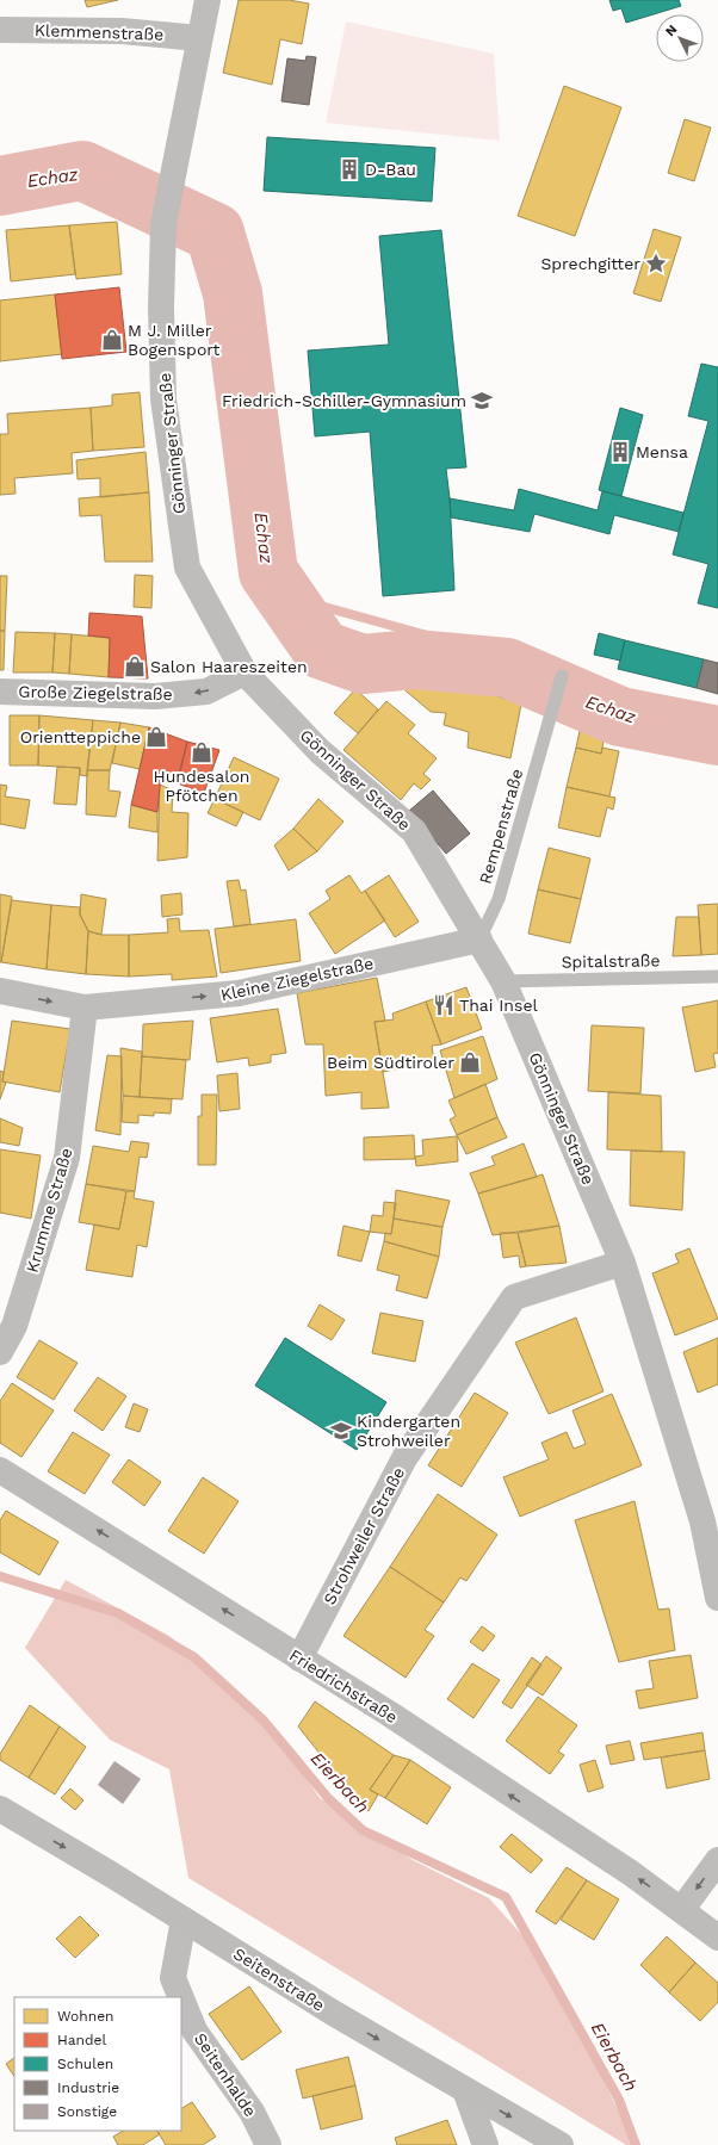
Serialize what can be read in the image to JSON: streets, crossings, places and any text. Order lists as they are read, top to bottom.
{
  "streets": {
    "main road": ["Friedrichstraße", "Seitenstraße"],
    "street": [
      "Klemmenstraße",
      "Gönninger Straße",
      "Große Ziegelstraße",
      "Kleine Ziegelstraße",
      "Krumme Straße",
      "Strohweiler Straße",
      "Seitenhalde"
    ],
    "lane": ["Rempenstraße", "Spitalstraße"]
  },
  "crossings": [
    ["Klemmenstraße", "Gönninger Straße"],
    ["Gönninger Straße", "Große Ziegelstraße"],
    ["Gönninger Straße", "Rempenstraße"],
    ["Gönninger Straße", "Spitalstraße"],
    ["Gönninger Straße", "Kleine Ziegelstraße"],
    ["Gönninger Straße", "Strohweiler Straße"],
    ["Rempenstraße", "Kleine Ziegelstraße"],
    ["Kleine Ziegelstraße", "Krumme Straße"],
    ["Strohweiler Straße", "Friedrichstraße"],
    ["Seitenstraße", "Seitenhalde"]
  ],
  "one_way": [
    "Große Ziegelstraße",
    "Kleine Ziegelstraße",
    "Friedrichstraße",
    "Seitenstraße"
  ],
  "water": ["Echaz", "Eierbach"],
  "places": {
    "building": ["D-Bau", "Mensa"],
    "place": ["Sprechgitter"],
    "shop": [
      "M J. Miller Bogensport",
      "Salon Haareszeiten",
      "Orientteppiche",
      "Hundesalon Pfötchen",
      "Beim Südtiroler"
    ],
    "school or university": ["Friedrich-Schiller-Gymnasium", "Kindergarten Strohweiler"],
    "restaurant": ["Thai Insel"]
  },
  "legend": [
    "Wohnen",
    "Handel",
    "Schulen",
    "Industrie",
    "Sonstige"
  ],
  "north": "top left"
}
